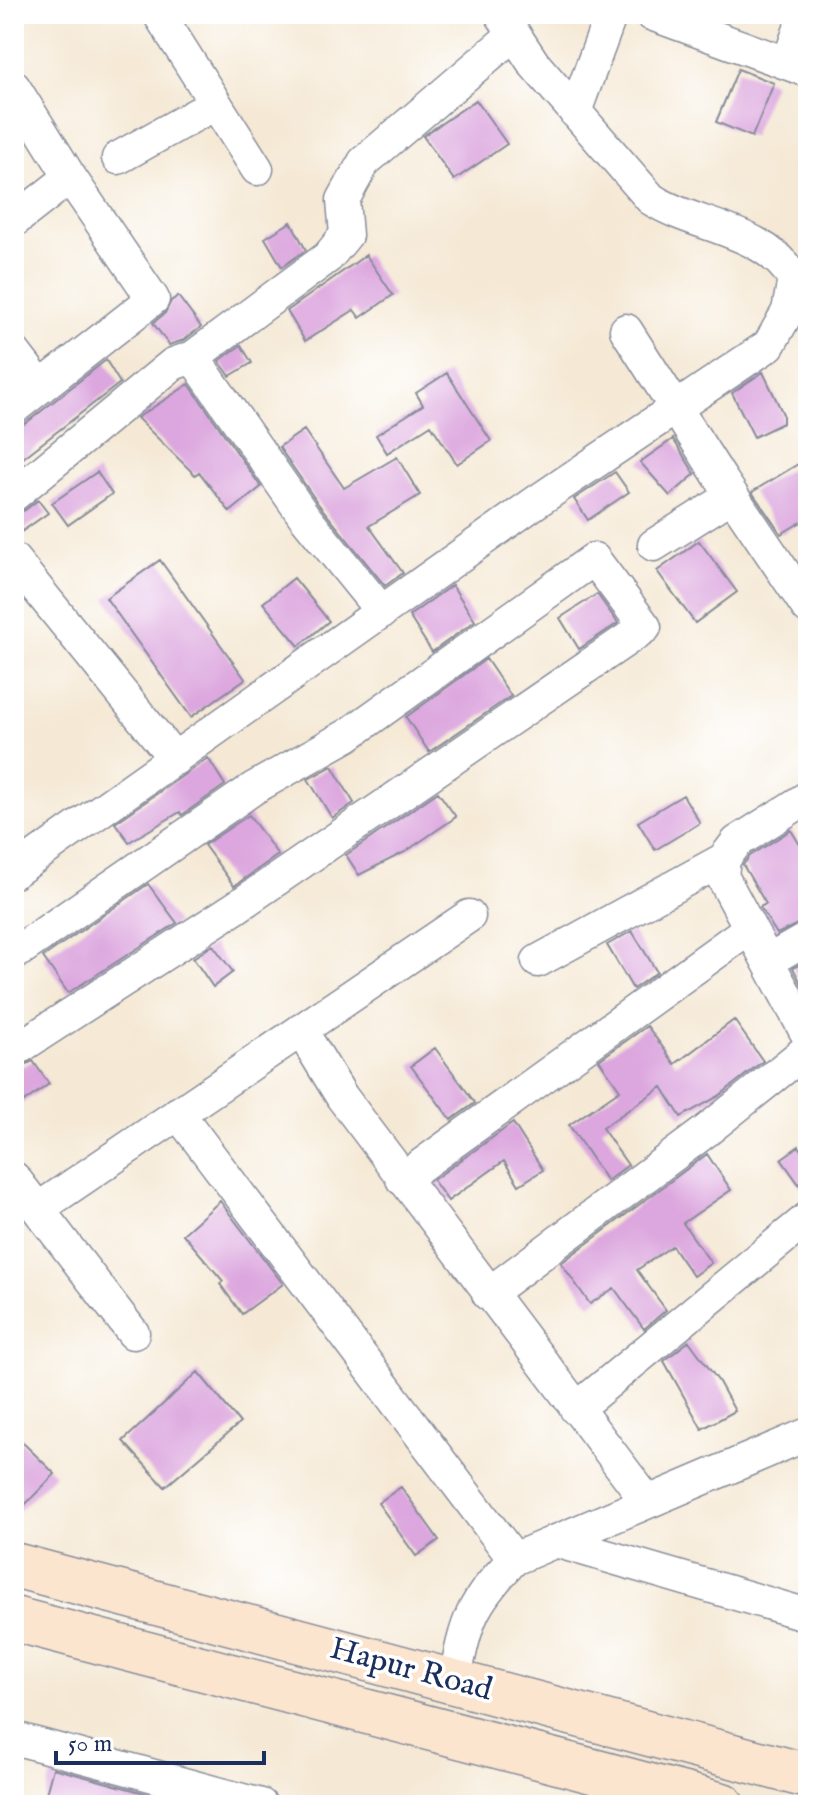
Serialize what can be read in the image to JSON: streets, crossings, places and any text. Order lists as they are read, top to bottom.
{
  "streets": {
    "main road": ["Hapur Road"]
  },
  "scale_bar": "50 m"
}
